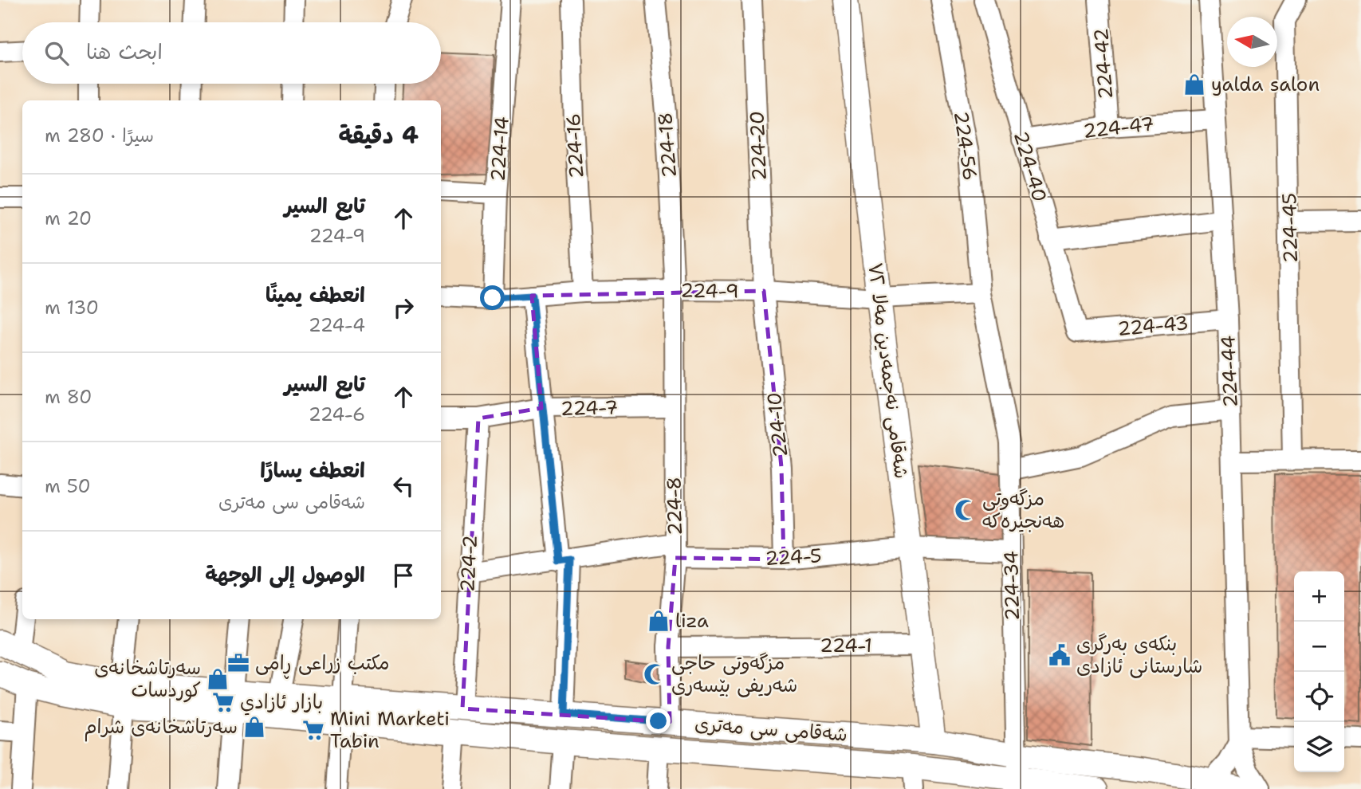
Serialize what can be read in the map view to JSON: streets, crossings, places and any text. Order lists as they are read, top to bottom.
{
  "streets": {
    "main road": ["شەقامی نەجمەدین مەلا ٧٢", "شەقامی سی مەتری"],
    "street": [
      "224-42",
      "224-47",
      "224-18",
      "224-16",
      "224-20",
      "224-56",
      "224-14",
      "224-40",
      "224-45",
      "224-9",
      "224-43",
      "224-44",
      "224-7",
      "224-10",
      "224-8",
      "224-5",
      "224-2",
      "224-34",
      "224-1"
    ]
  },
  "crossings": [
    ["224-42", "224-47"],
    ["224-47", "224-40"],
    ["224-47", "224-44"],
    ["224-18", "224-9"],
    ["224-18", "224-8"],
    ["224-16", "224-9"],
    ["224-20", "224-9"],
    ["224-20", "224-10"],
    ["224-56", "224-9"],
    ["224-56", "224-34"],
    ["224-14", "224-9"],
    ["224-40", "224-43"],
    ["224-9", "شەقامی نەجمەدین مەلا ٧٢"],
    ["224-9", "224-10"],
    ["224-9", "224-8"],
    ["224-9", "224-34"],
    ["224-43", "224-44"],
    ["شەقامی نەجمەدین مەلا ٧٢", "224-5"],
    ["شەقامی نەجمەدین مەلا ٧٢", "224-1"],
    ["شەقامی نەجمەدین مەلا ٧٢", "شەقامی سی مەتری"],
    ["224-7", "224-8"],
    ["224-7", "224-2"],
    ["224-10", "224-5"],
    ["224-8", "224-5"],
    ["224-8", "224-1"],
    ["224-8", "شەقامی سی مەتری"],
    ["224-5", "224-2"],
    ["224-5", "224-34"],
    ["224-2", "شەقامی سی مەتری"],
    ["224-34", "شەقامی سی مەتری"]
  ],
  "places": {
    "shop": [
      "yalda salon",
      "liza",
      "سە‌رتاشخانە‌ی كوردسات",
      "سە‌رتاشخانە‌ی شرام"
    ],
    "mosque": ["مزگەوتی ھەنجیرەکە", "مزگەوتی حاجی شەریفی بێسەری"],
    "public building": ["بنکەی بەرگری شارستانی ئازادی"],
    "office": ["مکتب زراعی ڕامی"],
    "supermarket": ["بازار ئازادي", "Mini Marketi Tabin"]
  },
  "north": "left",
  "page": {
    "search": "ابحث هنا",
    "heading": ["4 دقيقة", "سيرًا · 280 m"],
    "list": [
      ["تابع السير", "224-9", "20 m"],
      ["انعطف يمينًا", "224-4", "130 m"],
      ["تابع السير", "224-6", "80 m"],
      ["انعطف يسارًا", "شەقامی سی مەتری", "50 m"],
      "الوصول إلى الوجهة"
    ],
    "map_buttons": ["+", "−"]
  }
}
